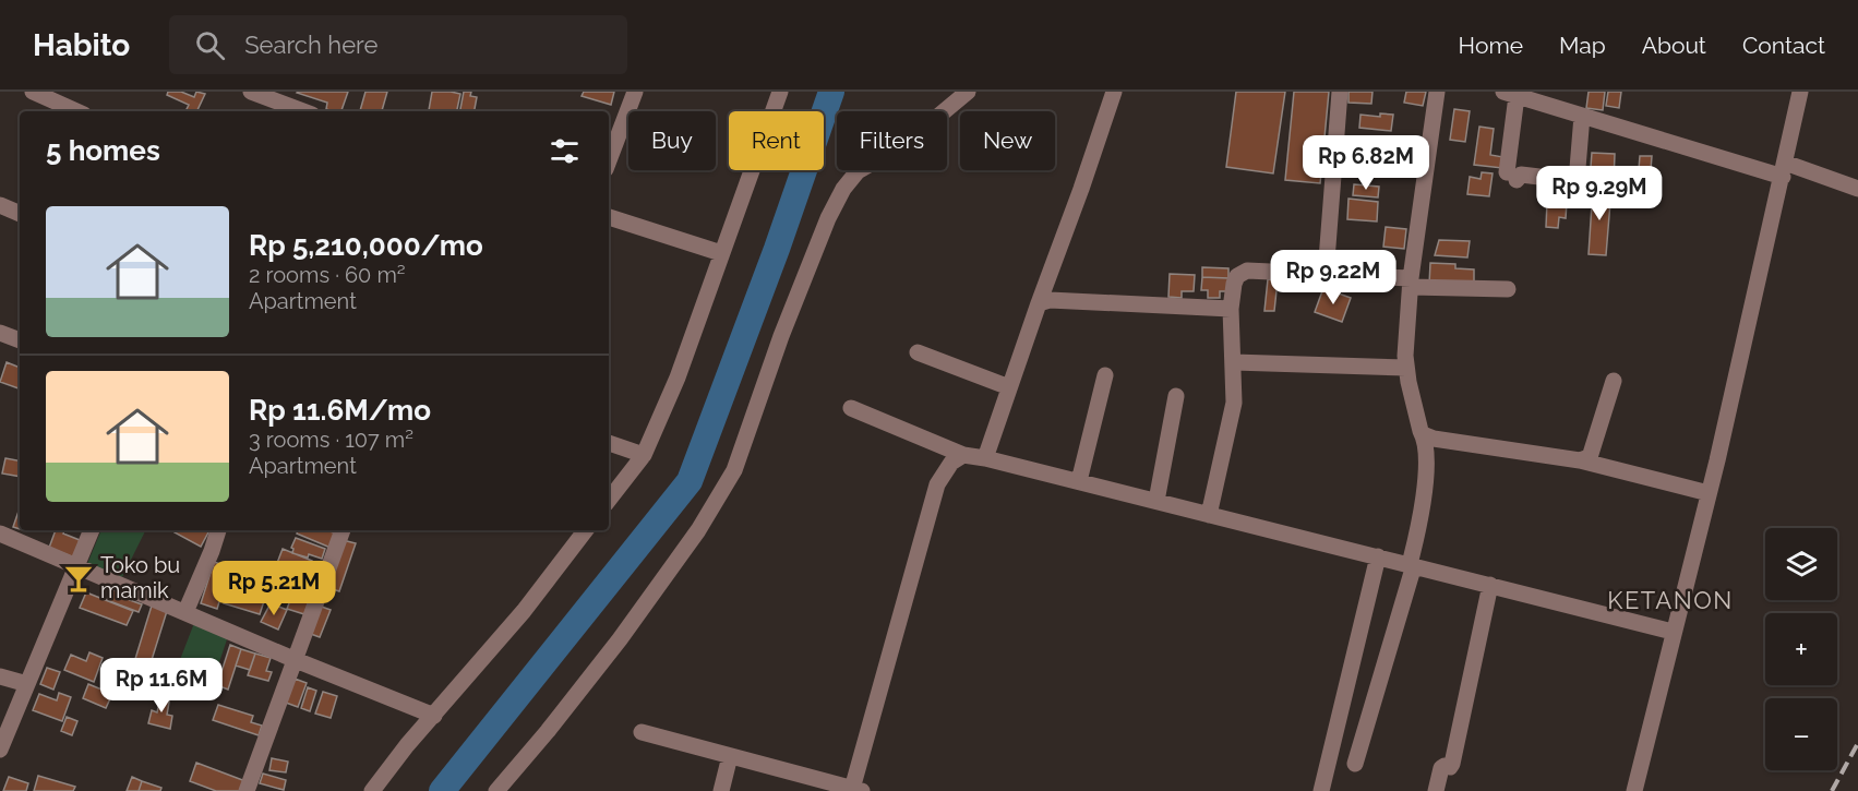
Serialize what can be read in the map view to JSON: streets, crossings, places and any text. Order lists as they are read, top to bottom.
{
  "districts": ["KETANON"],
  "places": {
    "bar": ["Toko bu mamik"]
  },
  "page": {
    "header": "Habito",
    "search": "Search here",
    "nav": [
      "Home",
      "Map",
      "About",
      "Contact"
    ],
    "chip": [
      "Buy",
      "Rent",
      "Filters",
      "New"
    ],
    "heading": "5 homes",
    "price": [
      "Rp 6.82M",
      "Rp 9.29M",
      "Rp 9.22M",
      "Rp 5.21M",
      "Rp 11.6M"
    ],
    "list": [
      {
        "name": "Rp 5,210,000/mo",
        "note": "2 rooms · 60 m² · Apartment"
      },
      {
        "name": "Rp 11.6M/mo",
        "note": "3 rooms · 107 m² · Apartment"
      }
    ],
    "map_buttons": ["+", "−"]
  }
}
